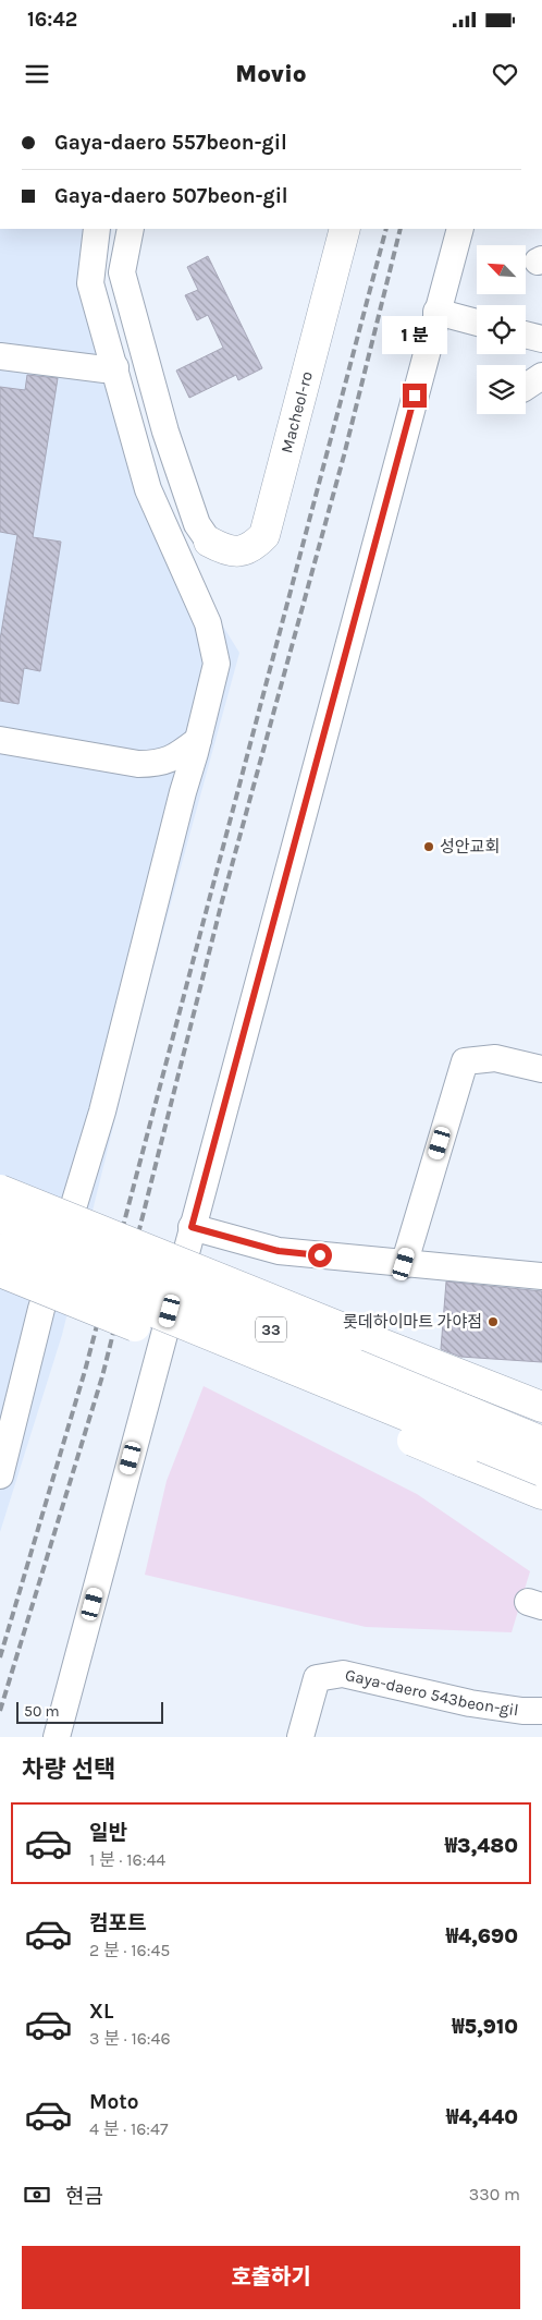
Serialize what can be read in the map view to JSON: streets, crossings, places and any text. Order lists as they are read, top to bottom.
{
  "streets": {
    "main road": ["Macheol-ro", "33"],
    "street": ["Gaya-daero 543beon-gil"]
  },
  "places": ["성안교회", "롯데하이마트 가야점"],
  "scale_bar": "50 m",
  "north": "top left",
  "page": {
    "status": "16:42",
    "header": "Movio",
    "banner": ["Gaya-daero 557beon-gil", "Gaya-daero 507beon-gil"],
    "bubble": "1 분",
    "scale": "50 m",
    "heading": "차량 선택",
    "list": [
      {
        "name": "일반",
        "note": "1 분 · 16:44",
        "value": "₩3,480"
      },
      {
        "name": "컴포트",
        "note": "2 분 · 16:45",
        "value": "₩4,690"
      },
      {
        "name": "XL",
        "note": "3 분 · 16:46",
        "value": "₩5,910"
      },
      {
        "name": "Moto",
        "note": "4 분 · 16:47",
        "value": "₩4,440"
      }
    ],
    "pay": ["현금", "330 m"],
    "buttons": "호출하기"
  }
}
